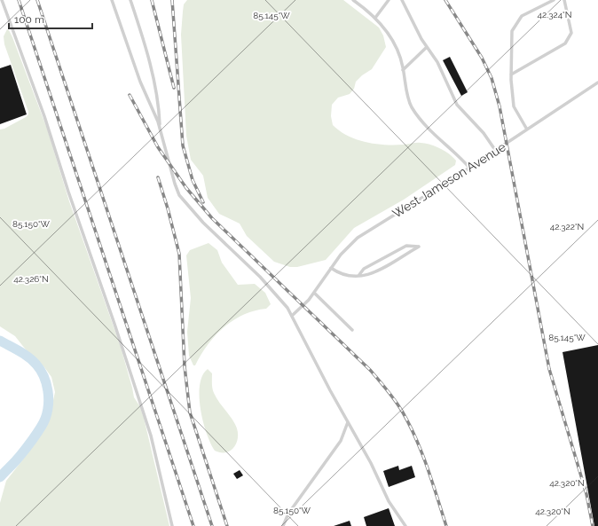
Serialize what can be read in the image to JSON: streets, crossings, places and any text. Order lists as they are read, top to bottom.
{
  "streets": {
    "lane": ["West Jameson Avenue"]
  },
  "scale_bar": "100 m",
  "coordinates": [
    "42.324°N",
    "85.145°W",
    "85.150°W",
    "42.322°N",
    "42.326°N",
    "42.320°N"
  ]
}
